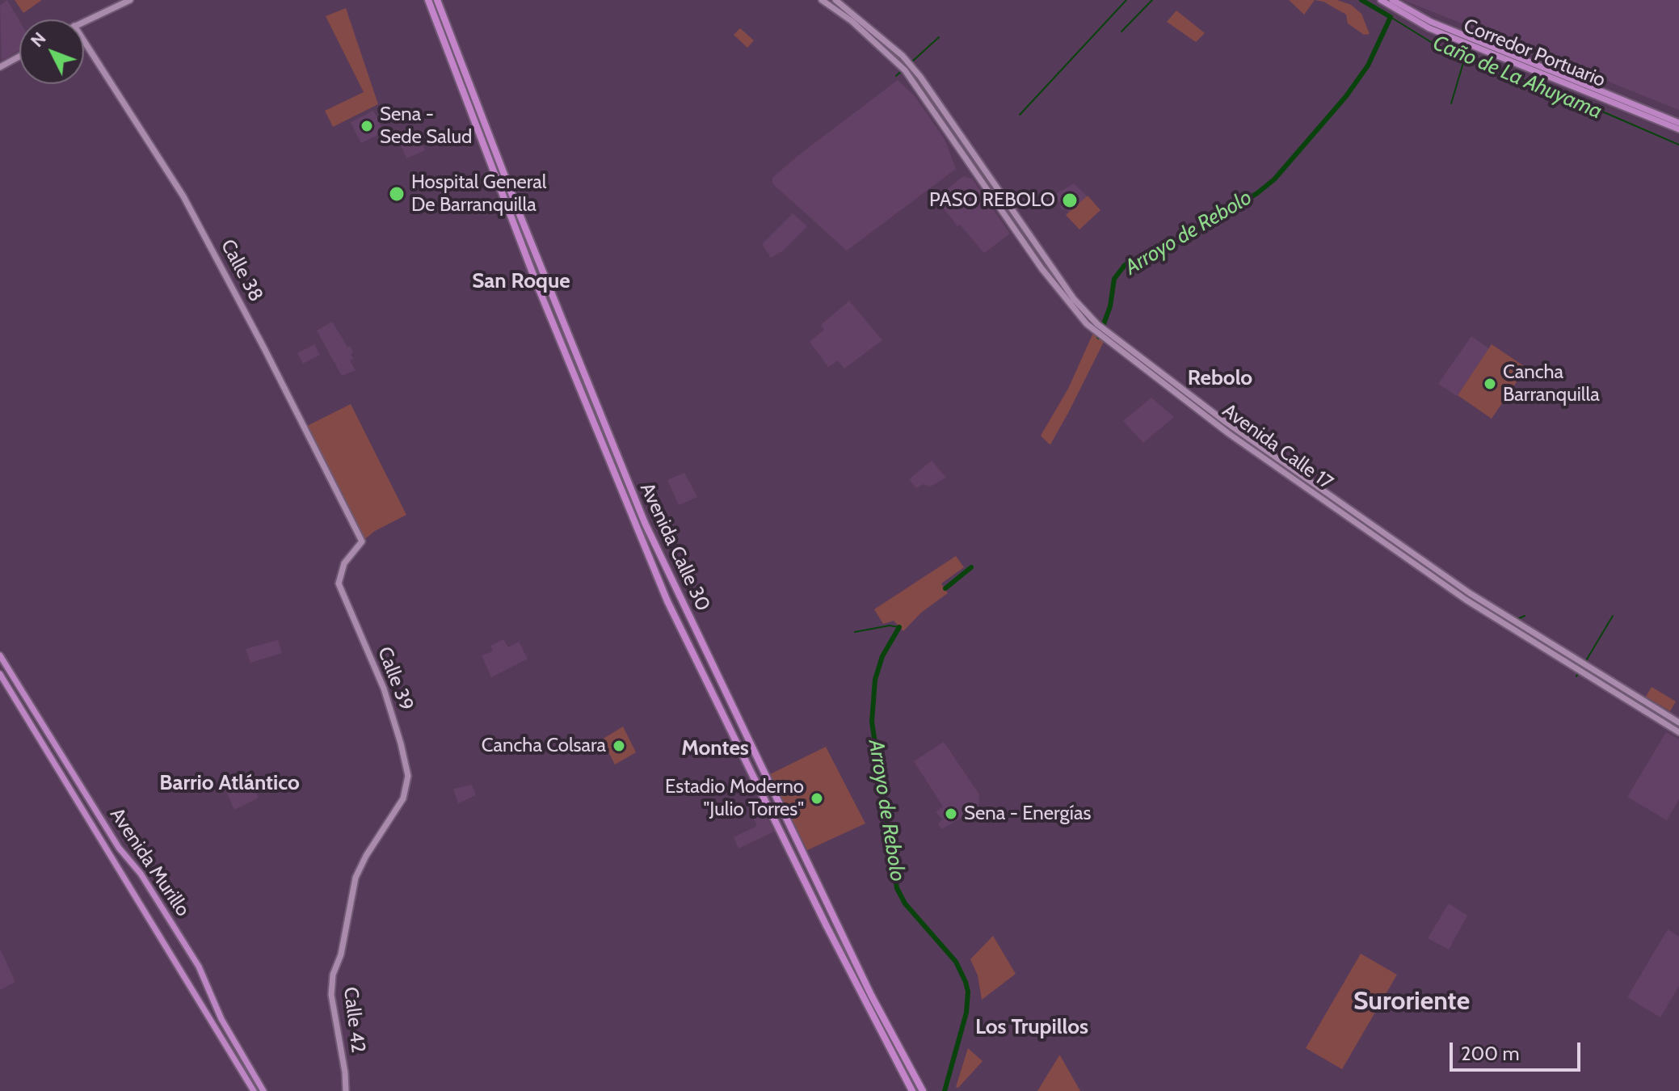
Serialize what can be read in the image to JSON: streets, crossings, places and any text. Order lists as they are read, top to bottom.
{
  "streets": {
    "highway": ["Avenida Calle 30"],
    "main road": [
      "Corredor Portuario",
      "Calle 38",
      "Avenida Calle 17",
      "Calle 39",
      "Avenida Murillo",
      "Calle 42"
    ]
  },
  "crossings": [
    ["Calle 38", "Calle 39"],
    ["Calle 39", "Calle 42"]
  ],
  "districts": [
    "San Roque",
    "Rebolo",
    "Montes",
    "Barrio Atlántico",
    "Suroriente",
    "Los Trupillos"
  ],
  "water": ["Caño de La Ahuyama", "Arroyo de Rebolo"],
  "places": [
    "Sena - Sede Salud",
    "Hospital General De Barranquilla",
    "PASO REBOLO",
    "Cancha Barranquilla",
    "Cancha Colsara",
    "Estadio Moderno \"Julio Torres\"",
    "Sena - Energías"
  ],
  "scale_bar": "200 m",
  "north": "top left"
}
